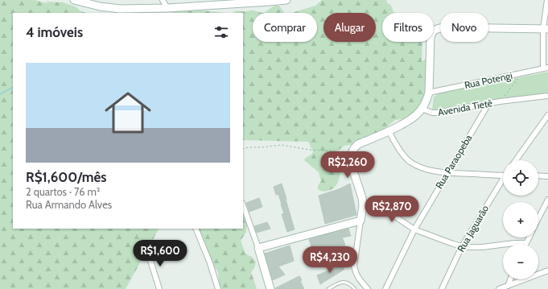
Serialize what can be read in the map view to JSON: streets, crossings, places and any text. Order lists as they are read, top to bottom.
{
  "streets": {
    "street": [
      "Rua Potengi",
      "Avenida Tietê",
      "Rua Paraopeba",
      "Rua Jaguarão"
    ]
  },
  "crossings": [
    ["Avenida Tietê", "Rua Paraopeba"]
  ],
  "page": {
    "chip": [
      "Comprar",
      "Alugar",
      "Filtros",
      "Novo"
    ],
    "heading": "4 imóveis",
    "list": [
      {
        "name": "R$1,600/mês",
        "note": "2 quartos · 76 m² · Rua Armando Alves"
      }
    ],
    "price": [
      "R$2,260",
      "R$2,870",
      "R$1,600",
      "R$4,230"
    ],
    "map_buttons": ["+", "−"]
  }
}
